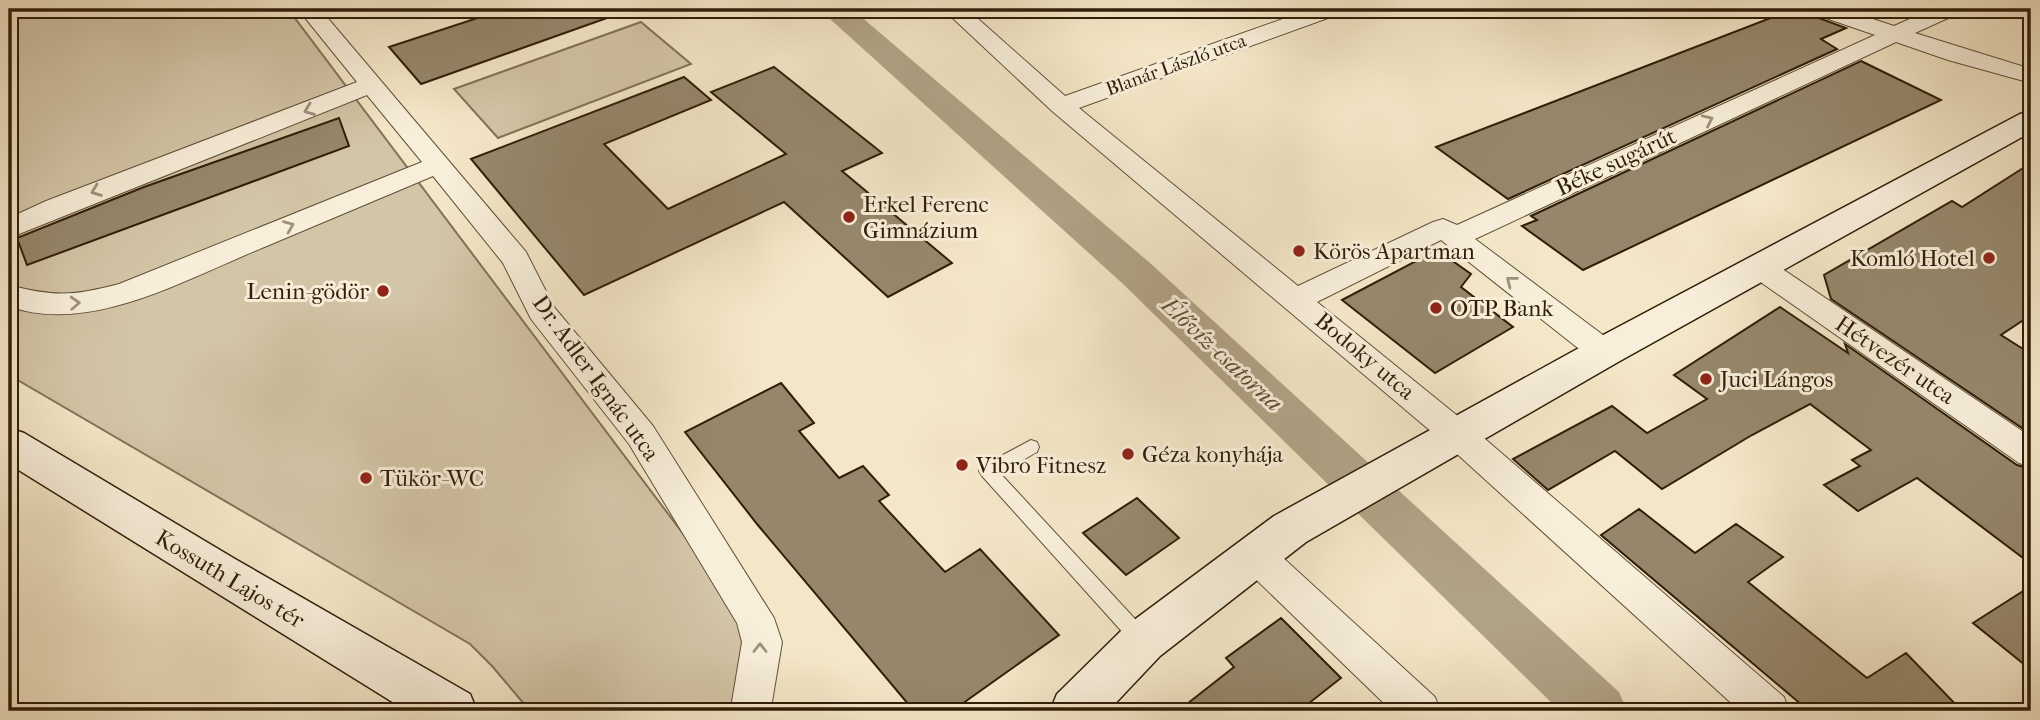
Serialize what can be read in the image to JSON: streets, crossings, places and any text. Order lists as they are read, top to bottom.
{
  "streets": {
    "street": [
      "Blanár László utca",
      "Béke sugárút",
      "Bodoky utca",
      "Hétvezér utca",
      "Dr. Adler Ignác utca",
      "Kossuth Lajos tér"
    ]
  },
  "crossings": [
    ["Blanár László utca", "Bodoky utca"]
  ],
  "one_way": ["Dr. Adler Ignác utca"],
  "water": ["Élővíz-csatorna"],
  "places": [
    "Erkel Ferenc Gimnázium",
    "Körös Apartman",
    "Komló Hotel",
    "Lenin-gödör",
    "OTP Bank",
    "Juci Lángos",
    "Géza konyhája",
    "Vibro Fitnesz",
    "Tükör-WC"
  ]
}
